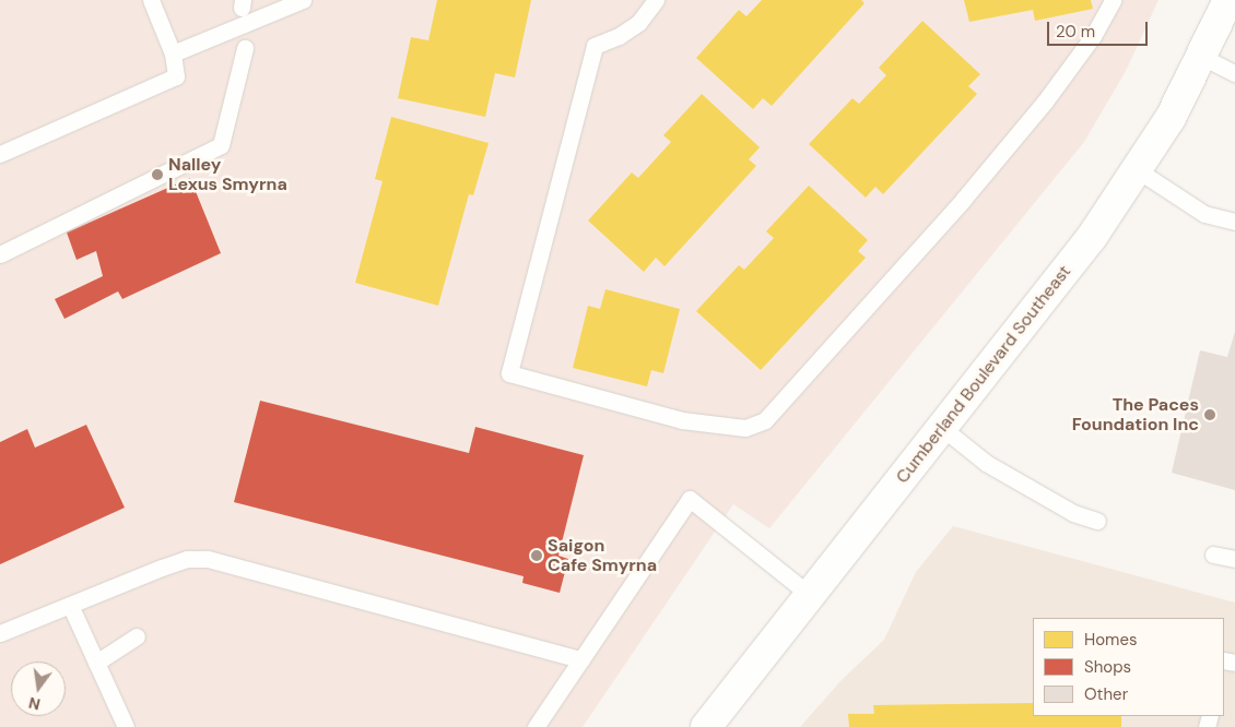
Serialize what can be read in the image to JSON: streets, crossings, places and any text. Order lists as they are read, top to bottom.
{
  "streets": {
    "main road": ["Cumberland Boulevard Southeast"]
  },
  "places": ["Nalley Lexus Smyrna", "The Paces Foundation Inc", "Saigon Cafe Smyrna"],
  "legend": ["Homes", "Shops", "Other"],
  "scale_bar": "20 m",
  "north": "bottom"
}
